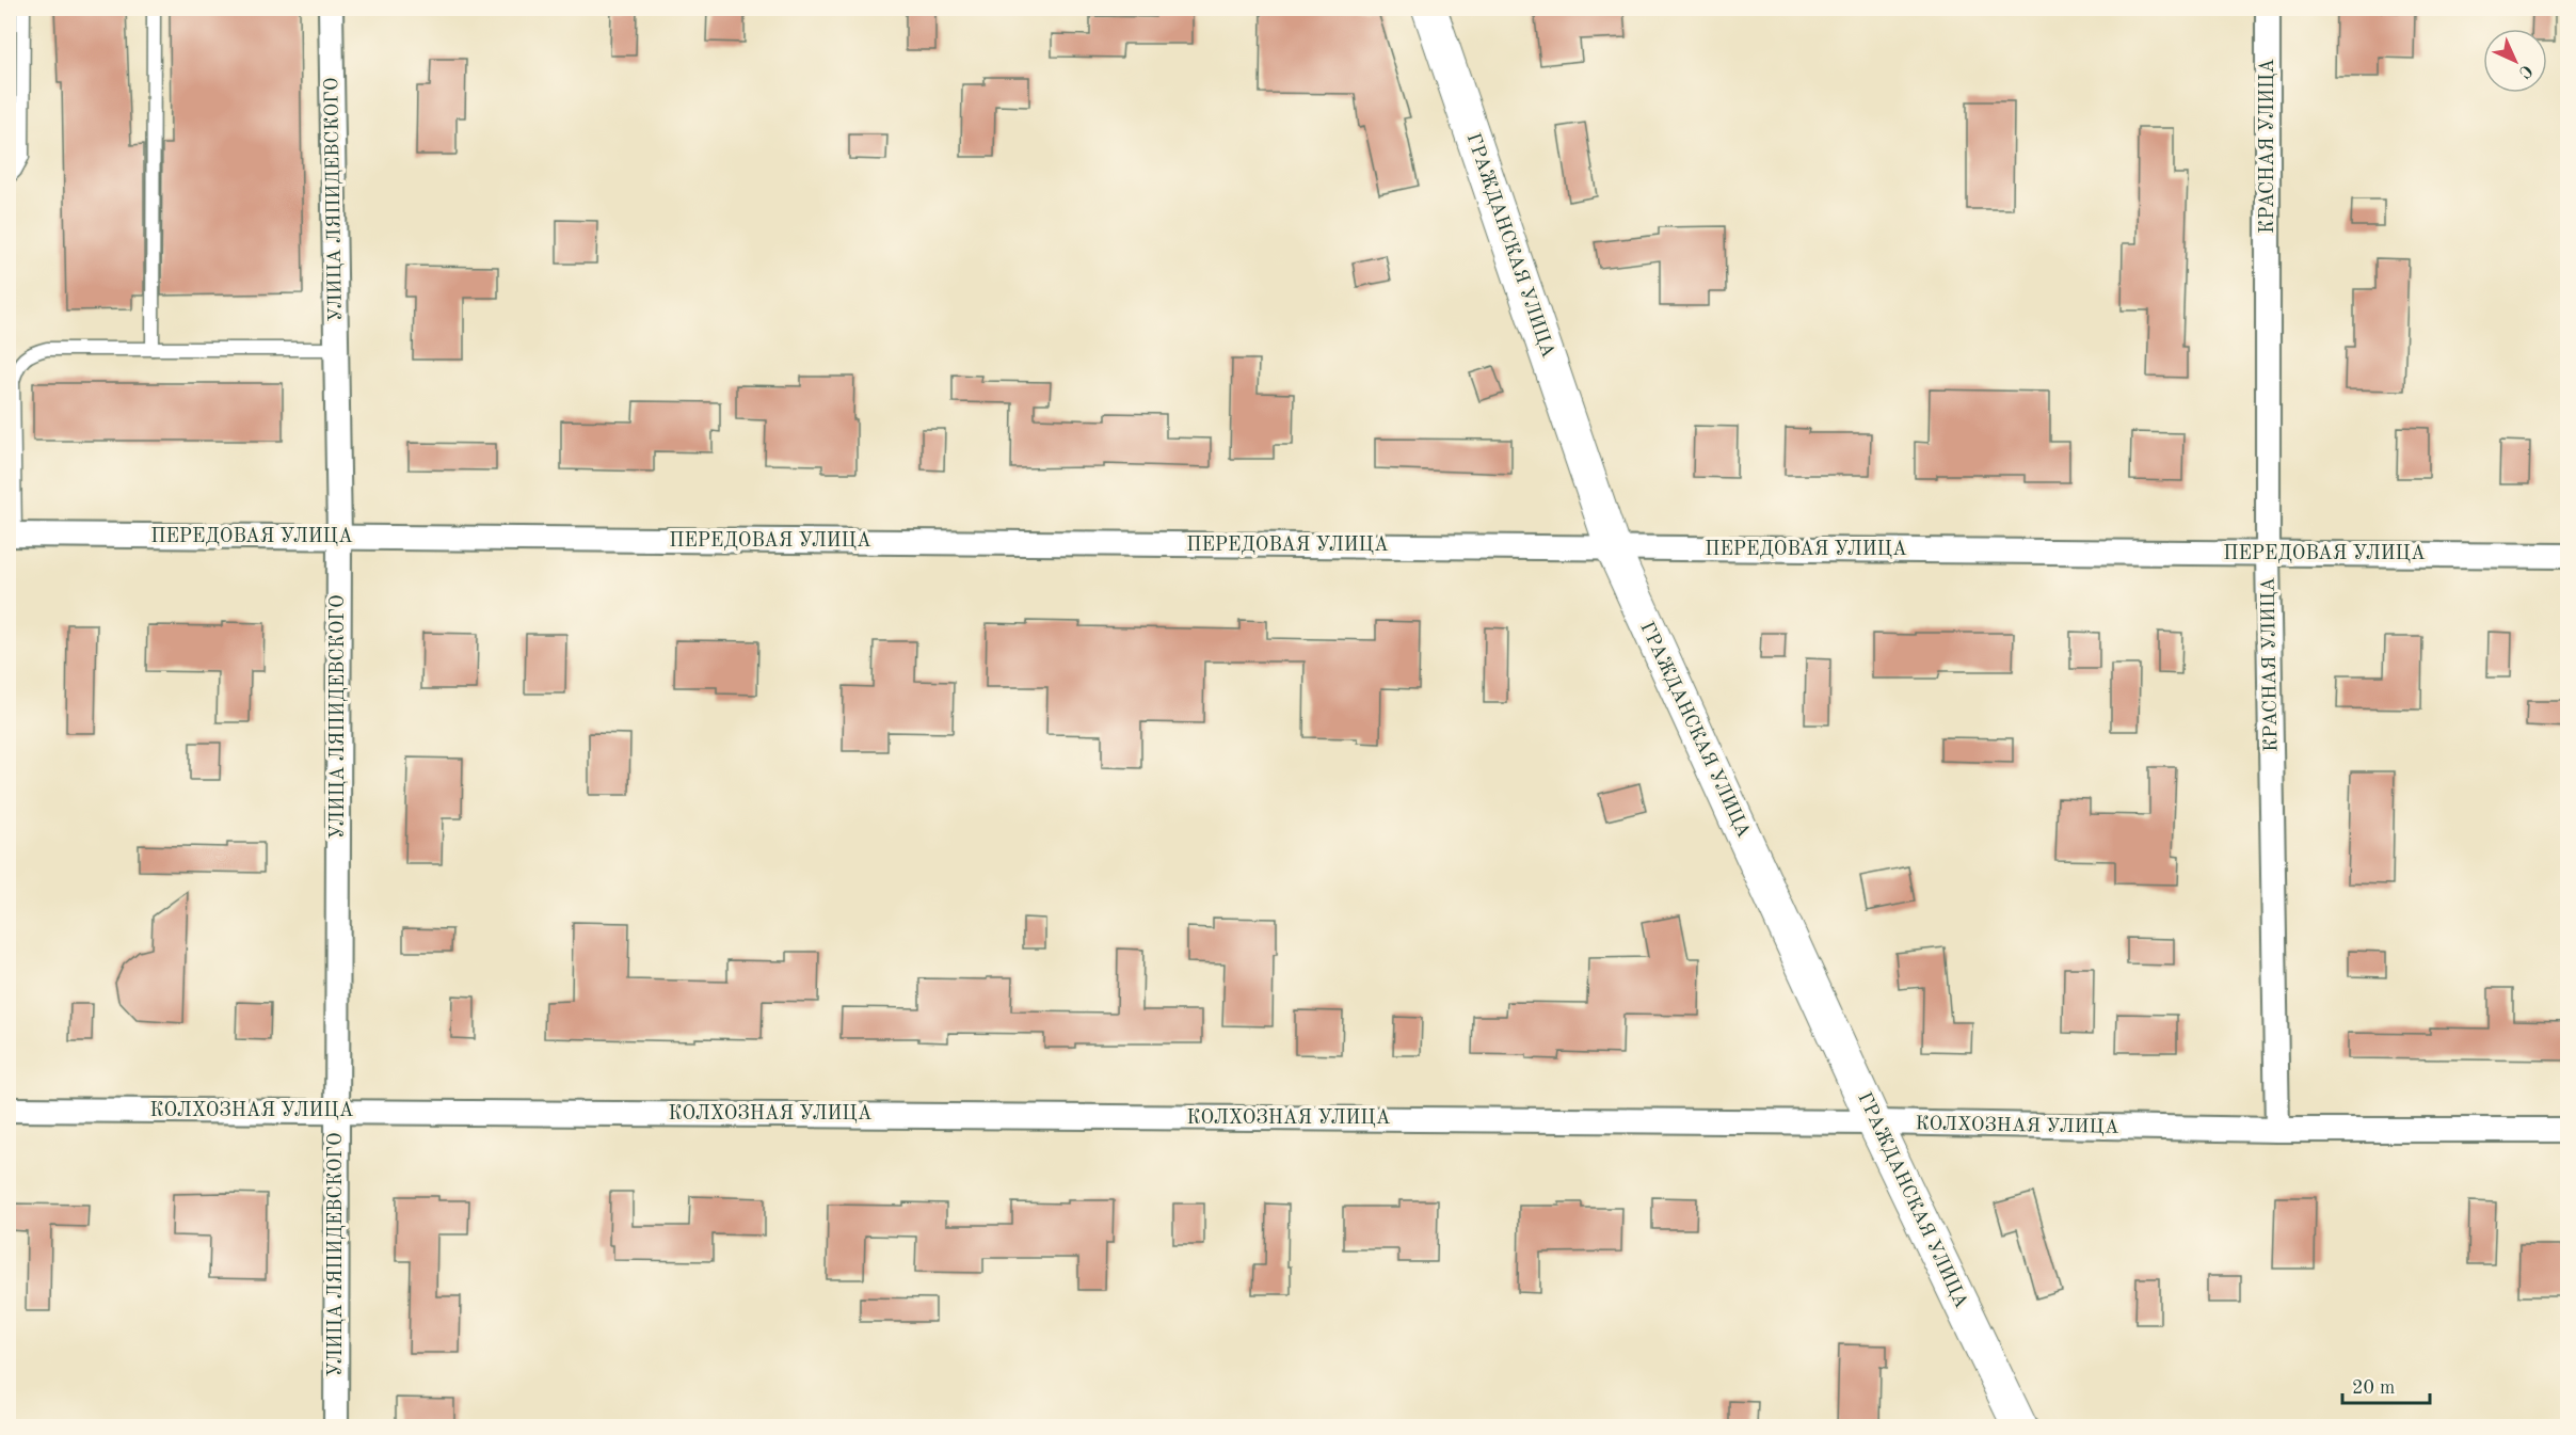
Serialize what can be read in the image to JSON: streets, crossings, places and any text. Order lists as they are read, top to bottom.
{
  "streets": {
    "main road": ["ГРАЖДАНСКАЯ УЛИЦА"],
    "street": [
      "КРАСНАЯ УЛИЦА",
      "УЛИЦА ЛЯПИДЕВСКОГО",
      "ПЕРЕДОВАЯ УЛИЦА",
      "КОЛХОЗНАЯ УЛИЦА"
    ]
  },
  "crossings": [
    ["КРАСНАЯ УЛИЦА", "ПЕРЕДОВАЯ УЛИЦА"],
    ["КРАСНАЯ УЛИЦА", "КОЛХОЗНАЯ УЛИЦА"],
    ["УЛИЦА ЛЯПИДЕВСКОГО", "ПЕРЕДОВАЯ УЛИЦА"],
    ["УЛИЦА ЛЯПИДЕВСКОГО", "КОЛХОЗНАЯ УЛИЦА"],
    ["ГРАЖДАНСКАЯ УЛИЦА", "ПЕРЕДОВАЯ УЛИЦА"],
    ["ГРАЖДАНСКАЯ УЛИЦА", "КОЛХОЗНАЯ УЛИЦА"]
  ],
  "scale_bar": "20 m",
  "north": "bottom right"
}
